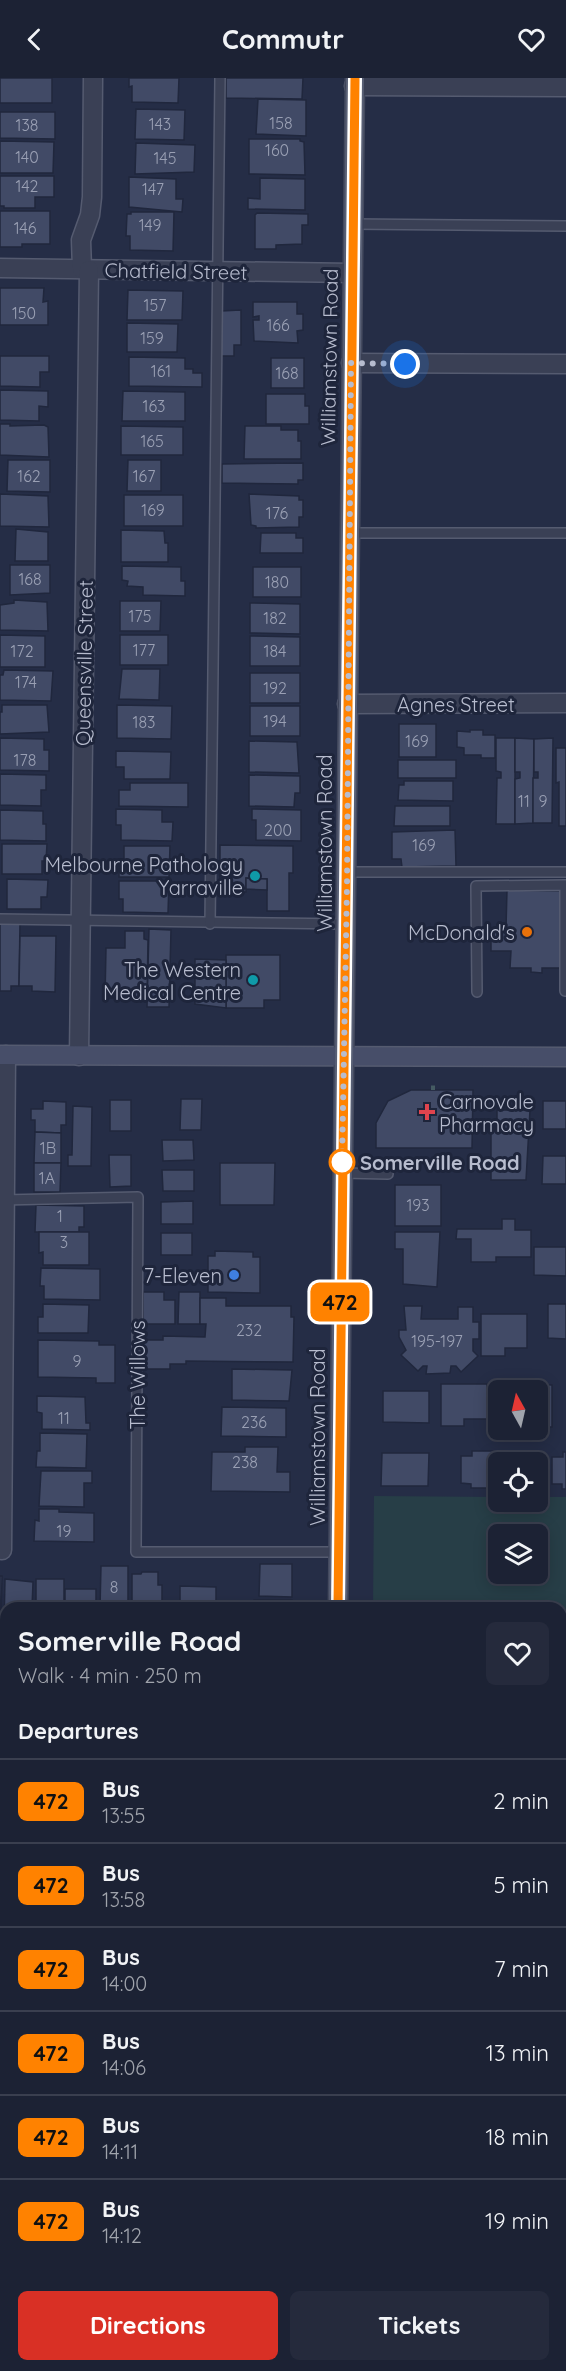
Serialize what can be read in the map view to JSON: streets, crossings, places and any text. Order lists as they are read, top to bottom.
{
  "streets": {
    "main road": ["Williamstown Road"],
    "street": ["Chatfield Street", "Queensville Street", "Agnes Street"],
    "lane": ["The Willows"]
  },
  "crossings": [
    ["Chatfield Street", "Williamstown Road"],
    ["Chatfield Street", "Queensville Street"],
    ["Williamstown Road", "Agnes Street"],
    ["Williamstown Road", "The Willows"]
  ],
  "places": {
    "other": [
      "Melbourne Pathology Yarraville",
      "McDonald's",
      "The Western Medical Centre",
      "Somerville Road",
      "7-Eleven"
    ],
    "health": ["Carnovale Pharmacy"]
  },
  "lines": ["bus line 472"],
  "house_numbers": [
    "158",
    "143",
    "138",
    "160",
    "140",
    "145",
    "142",
    "147",
    "149",
    "146",
    "157",
    "150",
    "166",
    "159",
    "161",
    "168",
    "163",
    "165",
    "162",
    "167",
    "169",
    "176",
    "168",
    "180",
    "175",
    "182",
    "177",
    "172",
    "184",
    "174",
    "192",
    "194",
    "183",
    "169",
    "178",
    "11",
    "9",
    "200",
    "169",
    "1B",
    "1A",
    "193",
    "1",
    "3",
    "232",
    "195-197",
    "9",
    "11",
    "236",
    "238",
    "19",
    "8"
  ],
  "north": "top",
  "page": {
    "header": "Commutr",
    "on_map": "472",
    "heading": [
      ["Somerville Road", "Walk · 4 min · 250 m"],
      "Departures"
    ],
    "list": [
      {
        "mark": "472",
        "name": "Bus",
        "note": "13:55",
        "value": "2 min"
      },
      {
        "mark": "472",
        "name": "Bus",
        "note": "13:58",
        "value": "5 min"
      },
      {
        "mark": "472",
        "name": "Bus",
        "note": "14:00",
        "value": "7 min"
      },
      {
        "mark": "472",
        "name": "Bus",
        "note": "14:06",
        "value": "13 min"
      },
      {
        "mark": "472",
        "name": "Bus",
        "note": "14:11",
        "value": "18 min"
      },
      {
        "mark": "472",
        "name": "Bus",
        "note": "14:12",
        "value": "19 min"
      }
    ],
    "buttons": ["Directions", "Tickets"]
  }
}
